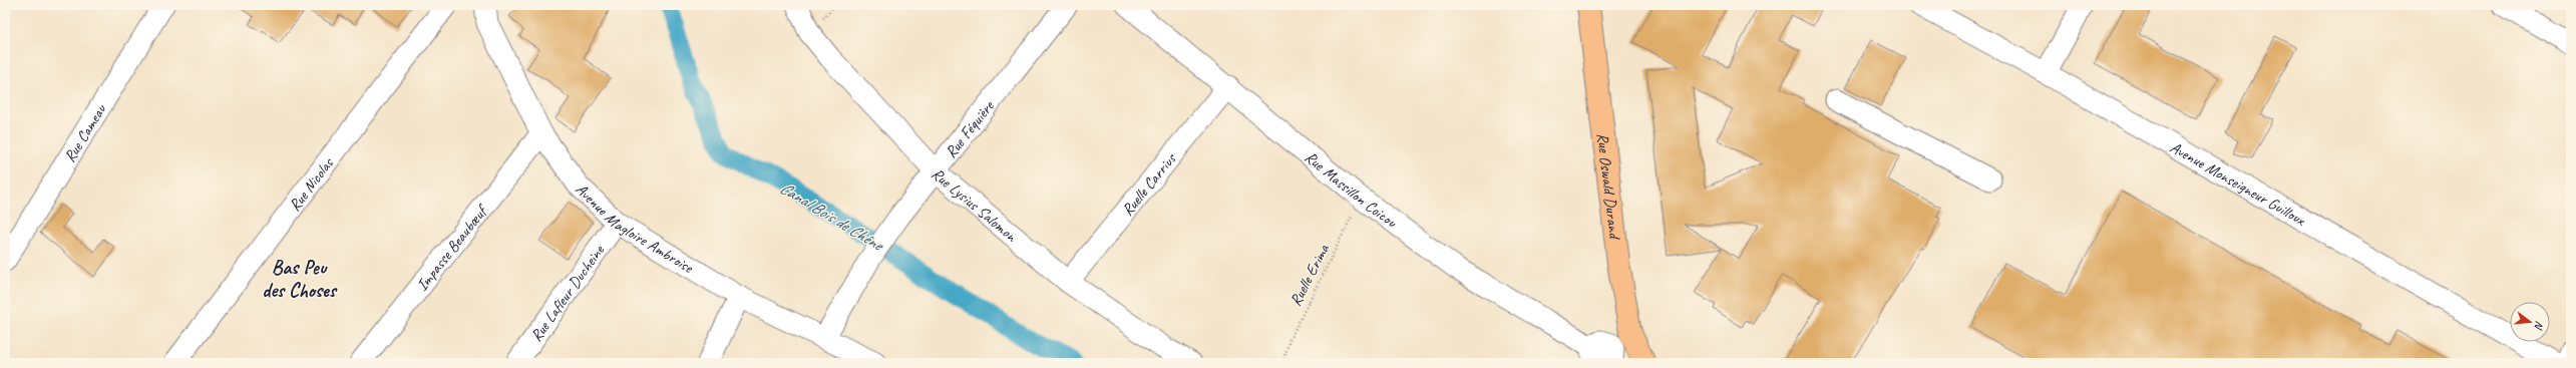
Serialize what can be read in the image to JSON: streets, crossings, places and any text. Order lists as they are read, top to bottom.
{
  "streets": {
    "main road": ["Rue Oswald Durand"],
    "street": [
      "Rue Féquière",
      "Rue Cameau",
      "Avenue Monseigneur Guilloux",
      "Rue Nicolas",
      "Ruelle Carrius",
      "Rue Massillon Coicou",
      "Rue Lysius Salomon",
      "Avenue Magloire Ambroise",
      "Impasse Beaubœuf",
      "Rue Lafleur Ducheine"
    ],
    "path": ["Ruelle Erima"]
  },
  "crossings": [
    ["Rue Féquière", "Rue Lysius Salomon"],
    ["Rue Féquière", "Avenue Magloire Ambroise"],
    ["Ruelle Carrius", "Rue Massillon Coicou"],
    ["Ruelle Carrius", "Rue Lysius Salomon"],
    ["Rue Massillon Coicou", "Ruelle Erima"],
    ["Avenue Magloire Ambroise", "Impasse Beaubœuf"],
    ["Avenue Magloire Ambroise", "Rue Lafleur Ducheine"]
  ],
  "districts": ["Bas Peu des Choses"],
  "water": ["Canal Bois de Chêne"],
  "north": "right"
}
